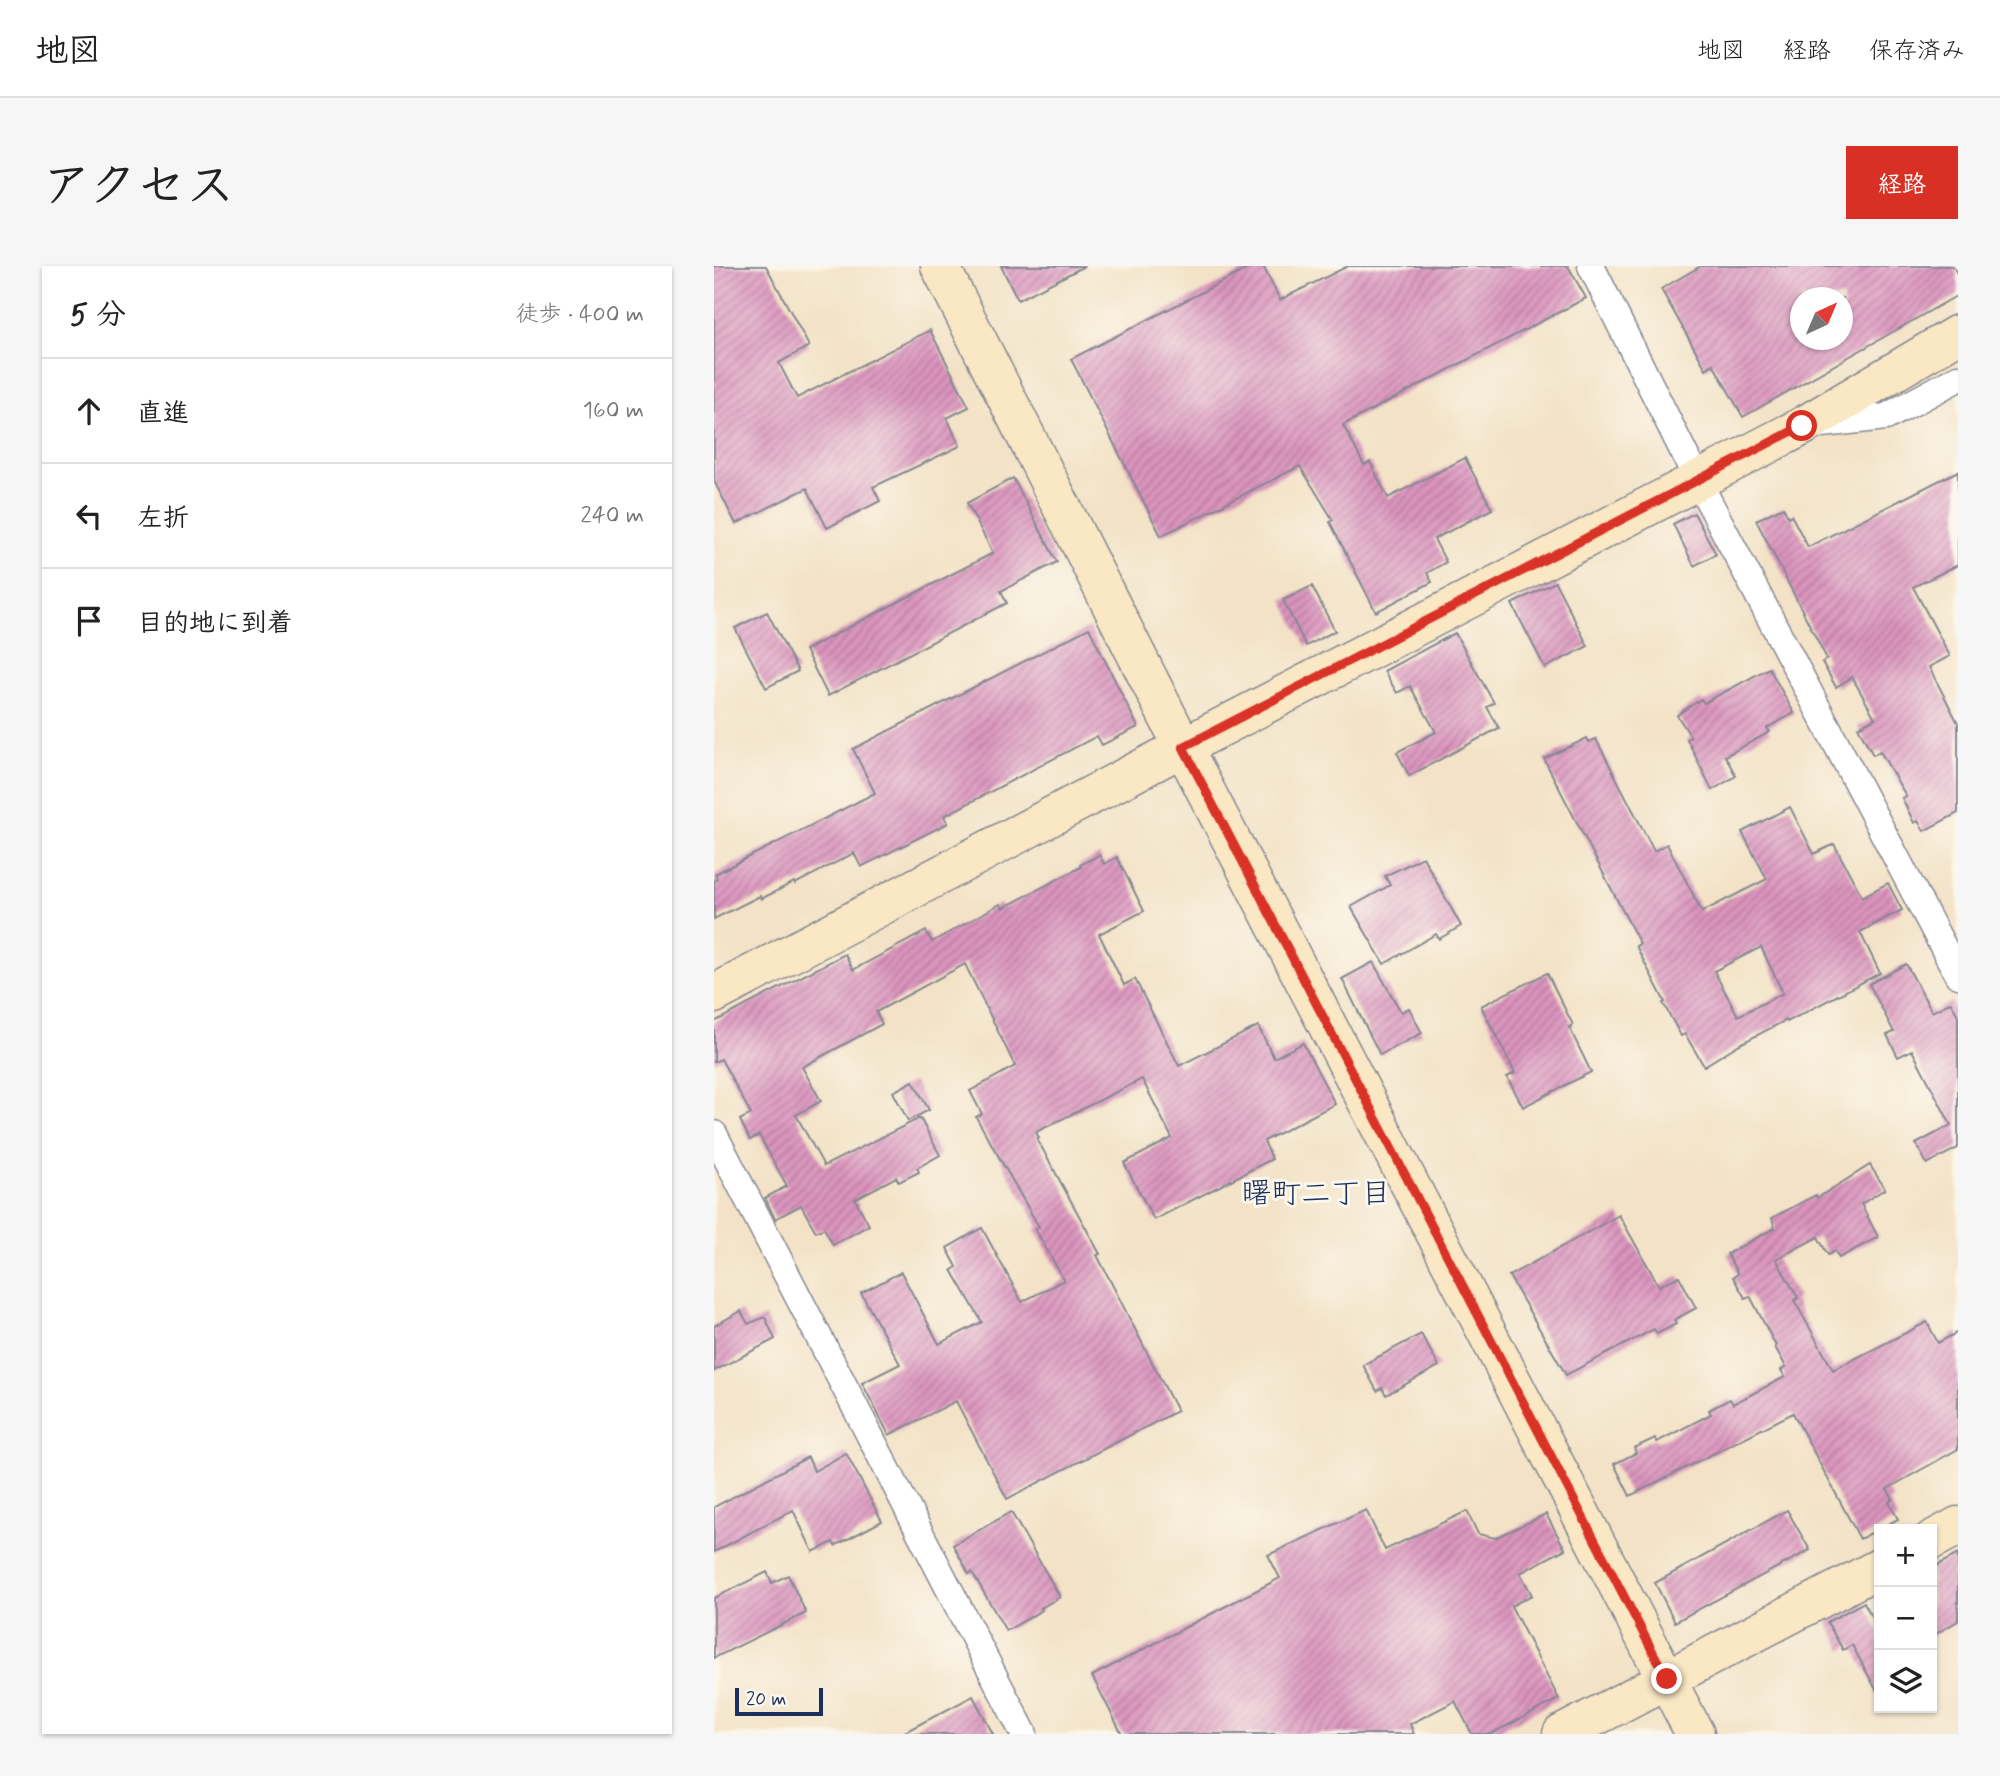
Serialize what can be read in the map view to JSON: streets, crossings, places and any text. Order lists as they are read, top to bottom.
{
  "districts": ["曙町二丁目"],
  "scale_bar": "20 m",
  "north": "top right",
  "page": {
    "header": "地図",
    "nav": ["地図", "経路", "保存済み"],
    "title": "アクセス",
    "buttons": "経路",
    "heading": ["5 分", "徒歩 · 400 m"],
    "list": [
      ["直進", "160 m"],
      ["左折", "240 m"],
      "目的地に到着"
    ],
    "map_buttons": ["+", "−"],
    "scale": "20 m"
  }
}
